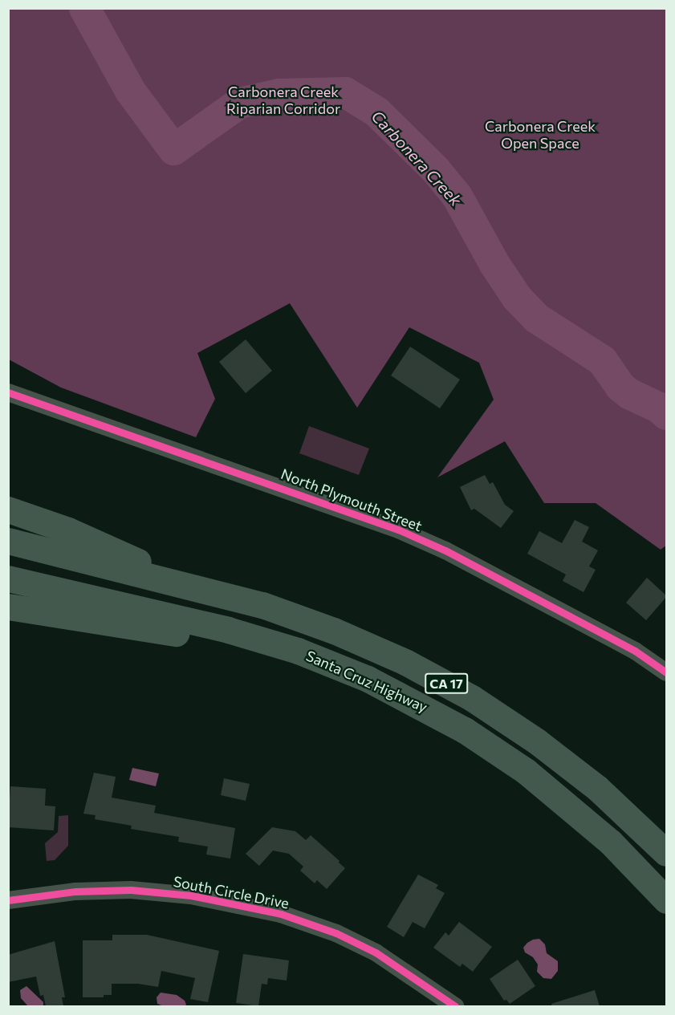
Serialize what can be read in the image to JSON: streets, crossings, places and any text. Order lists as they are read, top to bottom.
{
  "streets": {
    "highway": ["Santa Cruz Highway", "CA 17"],
    "street": ["North Plymouth Street", "South Circle Drive"]
  },
  "water": ["Carbonera Creek"],
  "parks": ["Carbonera Creek Riparian Corridor", "Carbonera Creek Open Space"]
}
